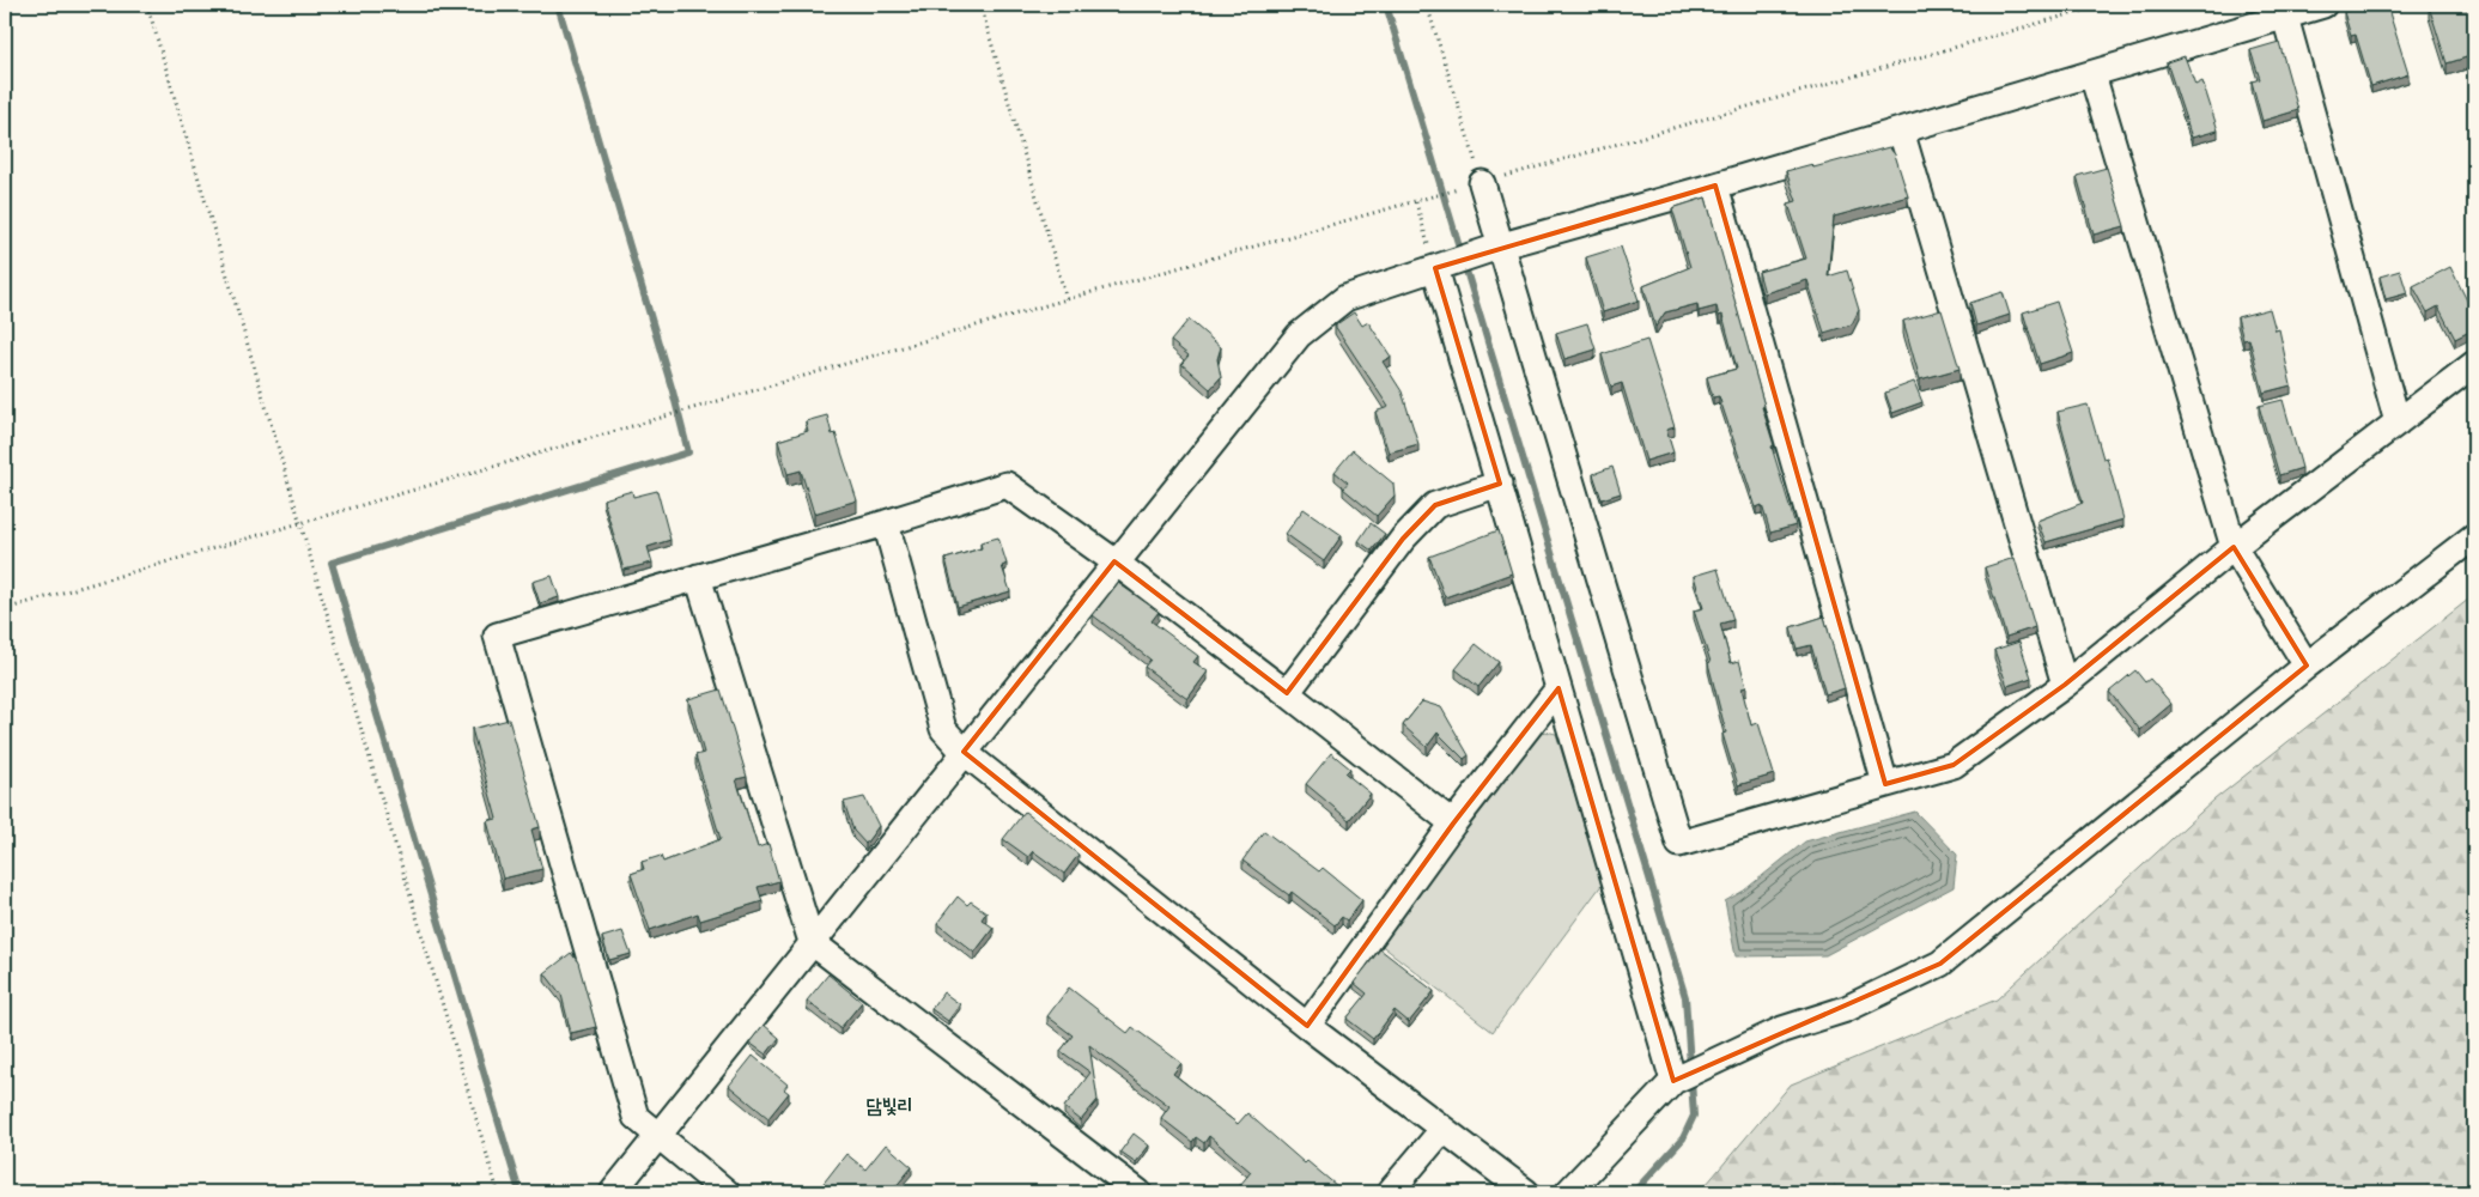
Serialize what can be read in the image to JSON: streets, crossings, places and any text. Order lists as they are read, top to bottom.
{
  "districts": ["담빛리"]
}
